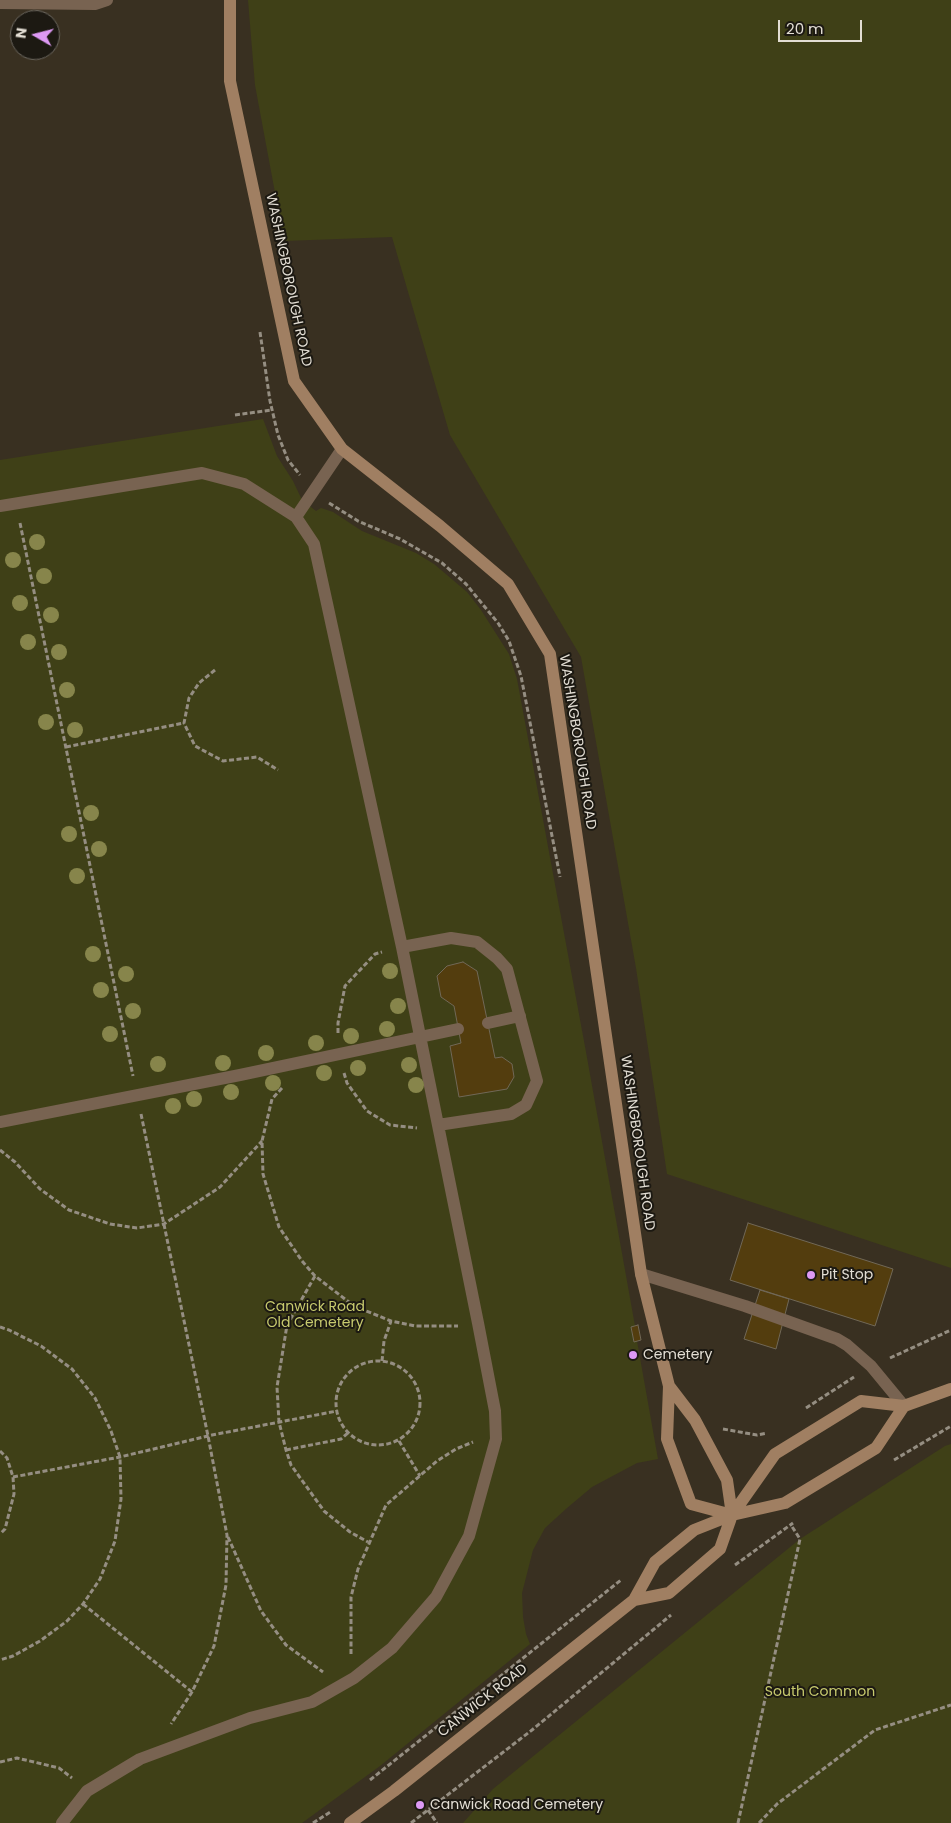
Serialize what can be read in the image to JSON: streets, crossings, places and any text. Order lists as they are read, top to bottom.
{
  "streets": {
    "main road": ["WASHINGBOROUGH ROAD", "CANWICK ROAD"]
  },
  "crossings": [
    ["WASHINGBOROUGH ROAD", "CANWICK ROAD"]
  ],
  "parks": ["Canwick Road Old Cemetery", "South Common"],
  "places": ["Pit Stop", "Cemetery", "Canwick Road Cemetery"],
  "scale_bar": "20 m",
  "north": "left"
}
